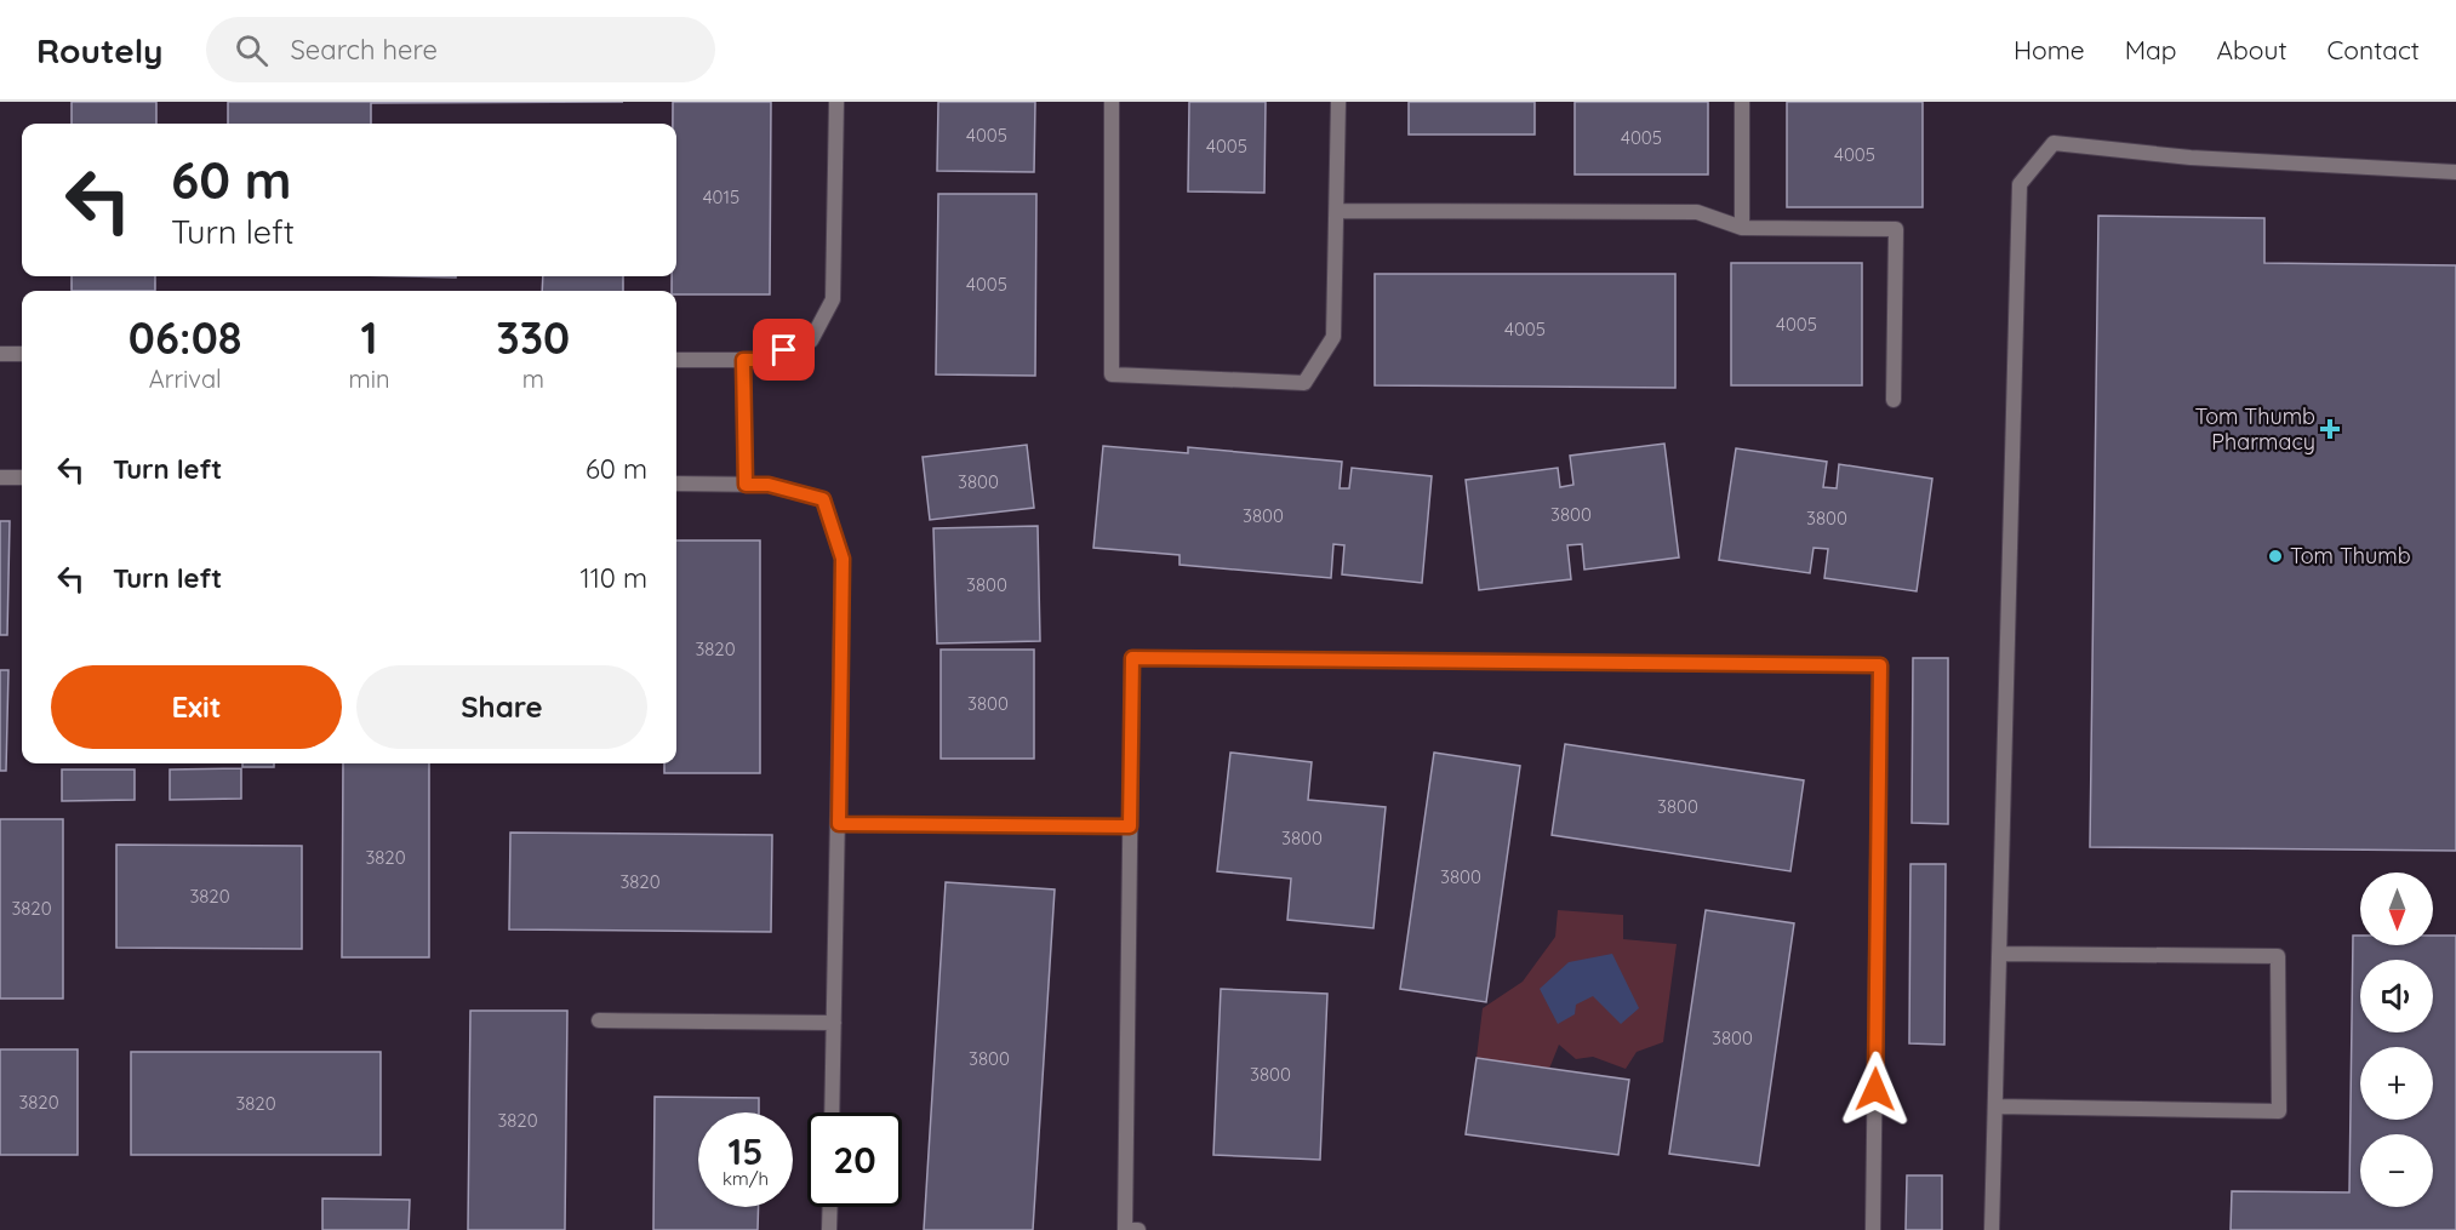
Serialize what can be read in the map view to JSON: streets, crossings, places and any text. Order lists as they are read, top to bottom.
{
  "places": {
    "health": ["Tom Thumb Pharmacy"],
    "other": ["Tom Thumb"]
  },
  "house_numbers": [
    "4005",
    "4005",
    "4005",
    "4005",
    "4015",
    "4005",
    "4005",
    "4005",
    "3800",
    "3800",
    "3800",
    "3800",
    "3800",
    "3820",
    "3800",
    "3800",
    "3800",
    "3820",
    "3800",
    "3820",
    "3820",
    "3820",
    "3800",
    "3800",
    "3800",
    "3820",
    "3820",
    "3820"
  ],
  "north": "bottom",
  "page": {
    "header": "Routely",
    "search": "Search here",
    "nav": [
      "Home",
      "Map",
      "About",
      "Contact"
    ],
    "turn": ["60 m", "Turn left"],
    "eta": [
      "06:08",
      "Arrival",
      "1",
      "min",
      "330",
      "m"
    ],
    "list": [
      {
        "name": "Turn left",
        "value": "60 m"
      },
      {
        "name": "Turn left",
        "value": "110 m"
      }
    ],
    "buttons": ["Exit", "Share"],
    "map_buttons": ["+", "−"],
    "speed": "15 km/h",
    "limit": "20"
  }
}
